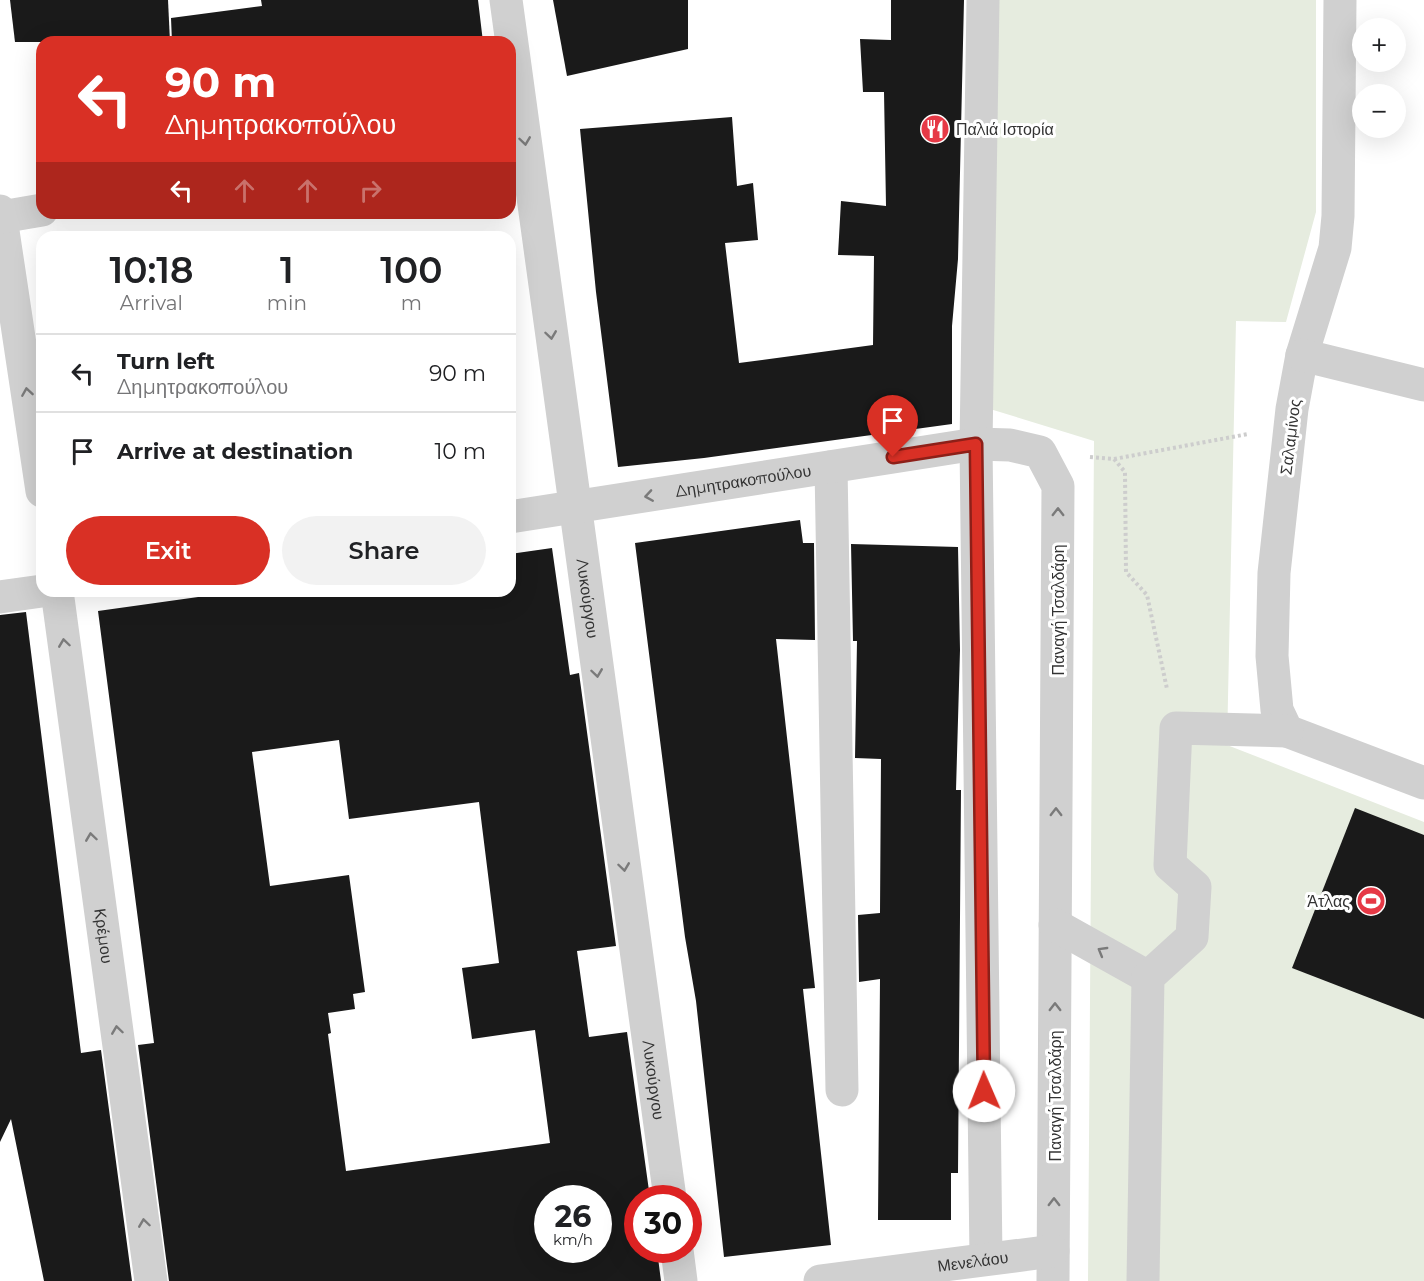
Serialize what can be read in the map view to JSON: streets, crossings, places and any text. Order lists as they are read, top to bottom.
{
  "streets": {
    "street": [
      "Σαλαμίνος",
      "Δημητρακοπούλου",
      "Λυκούργου",
      "Παναγή Τσαλδάρη",
      "Κρέμου",
      "Μενελάου"
    ]
  },
  "crossings": [
    ["Δημητρακοπούλου", "Λυκούργου"],
    ["Παναγή Τσαλδάρη", "Μενελάου"]
  ],
  "one_way": ["Δημητρακοπούλου", "Κρέμου"],
  "places": {
    "restaurant": ["Παλιά Ιστορία"],
    "sports": ["Άτλας"]
  },
  "page": {
    "map_buttons": ["+", "−"],
    "turn": ["90 m", "Δημητρακοπούλου"],
    "eta": [
      "10:18",
      "Arrival",
      "1",
      "min",
      "100",
      "m"
    ],
    "list": [
      {
        "name": "Turn left",
        "note": "Δημητρακοπούλου",
        "value": "90 m"
      },
      {
        "name": "Arrive at destination",
        "value": "10 m"
      }
    ],
    "buttons": ["Exit", "Share"],
    "speed": "26 km/h",
    "limit": "30"
  }
}
